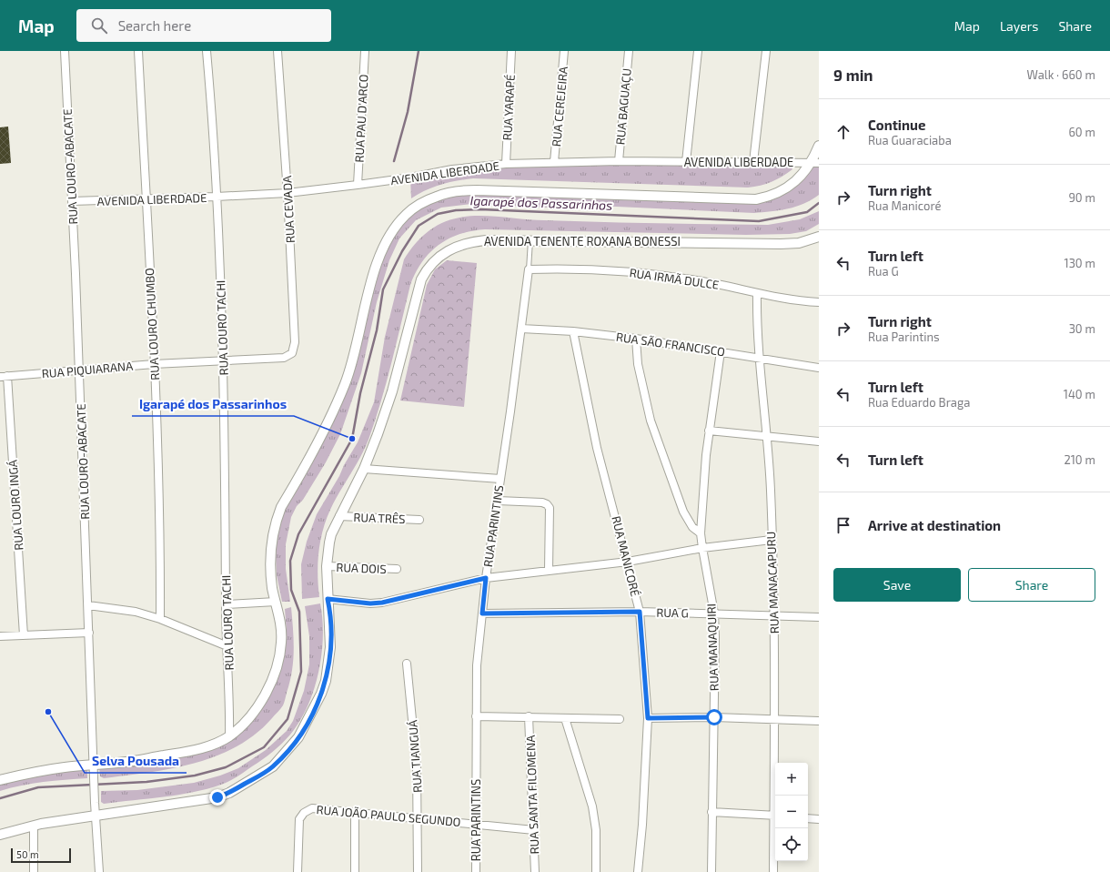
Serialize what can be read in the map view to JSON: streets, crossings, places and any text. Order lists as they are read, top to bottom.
{
  "streets": {
    "street": [
      "RUA CEREJEIRA",
      "RUA BAGUAÇU",
      "RUA YARAPÉ",
      "RUA PAU D'ARCO",
      "AVENIDA LIBERDADE",
      "RUA LOURO-ABACATE",
      "RUA CEVADA",
      "AVENIDA TENENTE ROXANA BONESSI",
      "RUA IRMÃ DULCE",
      "RUA LOURO CHUMBO",
      "RUA LOURO TACHI",
      "RUA SÃO FRANCISCO",
      "RUA PIQUIARANA",
      "RUA LOURO INGÁ",
      "RUA TRÊS",
      "RUA PARINTINS",
      "RUA MANICORÉ",
      "RUA DOIS",
      "RUA MANACAPURU",
      "RUA G",
      "RUA MANAQUIRI",
      "RUA TIANGUÁ",
      "RUA SANTA FILOMENA",
      "RUA JOÃO PAULO SEGUNDO"
    ]
  },
  "crossings": [
    ["RUA CEREJEIRA", "AVENIDA LIBERDADE"],
    ["RUA BAGUAÇU", "AVENIDA LIBERDADE"],
    ["RUA YARAPÉ", "AVENIDA LIBERDADE"],
    ["RUA PAU D'ARCO", "AVENIDA LIBERDADE"],
    ["AVENIDA LIBERDADE", "RUA LOURO-ABACATE"],
    ["AVENIDA LIBERDADE", "RUA CEVADA"],
    ["AVENIDA LIBERDADE", "RUA LOURO CHUMBO"],
    ["AVENIDA LIBERDADE", "RUA LOURO TACHI"],
    ["RUA LOURO-ABACATE", "AVENIDA TENENTE ROXANA BONESSI"],
    ["RUA LOURO-ABACATE", "RUA PIQUIARANA"],
    ["RUA CEVADA", "RUA PIQUIARANA"],
    ["AVENIDA TENENTE ROXANA BONESSI", "RUA TRÊS"],
    ["AVENIDA TENENTE ROXANA BONESSI", "RUA DOIS"],
    ["RUA IRMÃ DULCE", "RUA PARINTINS"],
    ["RUA IRMÃ DULCE", "RUA MANACAPURU"],
    ["RUA LOURO CHUMBO", "RUA PIQUIARANA"],
    ["RUA LOURO TACHI", "RUA PIQUIARANA"],
    ["RUA SÃO FRANCISCO", "RUA PARINTINS"],
    ["RUA SÃO FRANCISCO", "RUA MANICORÉ"],
    ["RUA SÃO FRANCISCO", "RUA MANACAPURU"],
    ["RUA SÃO FRANCISCO", "RUA MANAQUIRI"],
    ["RUA PIQUIARANA", "RUA LOURO INGÁ"],
    ["RUA PARINTINS", "RUA G"],
    ["RUA PARINTINS", "RUA SANTA FILOMENA"],
    ["RUA PARINTINS", "RUA JOÃO PAULO SEGUNDO"],
    ["RUA MANICORÉ", "RUA G"],
    ["RUA MANACAPURU", "RUA G"],
    ["RUA G", "RUA MANAQUIRI"],
    ["RUA TIANGUÁ", "RUA JOÃO PAULO SEGUNDO"],
    ["RUA SANTA FILOMENA", "RUA JOÃO PAULO SEGUNDO"]
  ],
  "water": ["Igarapé dos Passarinhos"],
  "places": ["Igarapé dos Passarinhos", "Selva Pousada"],
  "scale_bar": "50 m",
  "page": {
    "header": "Map",
    "search": "Search here",
    "nav": ["Map", "Layers", "Share"],
    "heading": ["9 min", "Walk · 660 m"],
    "list": [
      ["Continue", "Rua Guaraciaba", "60 m"],
      ["Turn right", "Rua Manicoré", "90 m"],
      ["Turn left", "Rua G", "130 m"],
      ["Turn right", "Rua Parintins", "30 m"],
      ["Turn left", "Rua Eduardo Braga", "140 m"],
      ["Turn left", "210 m"],
      "Arrive at destination"
    ],
    "buttons": ["Save", "Share"],
    "map_buttons": ["+", "−"],
    "scale": "50 m"
  }
}
